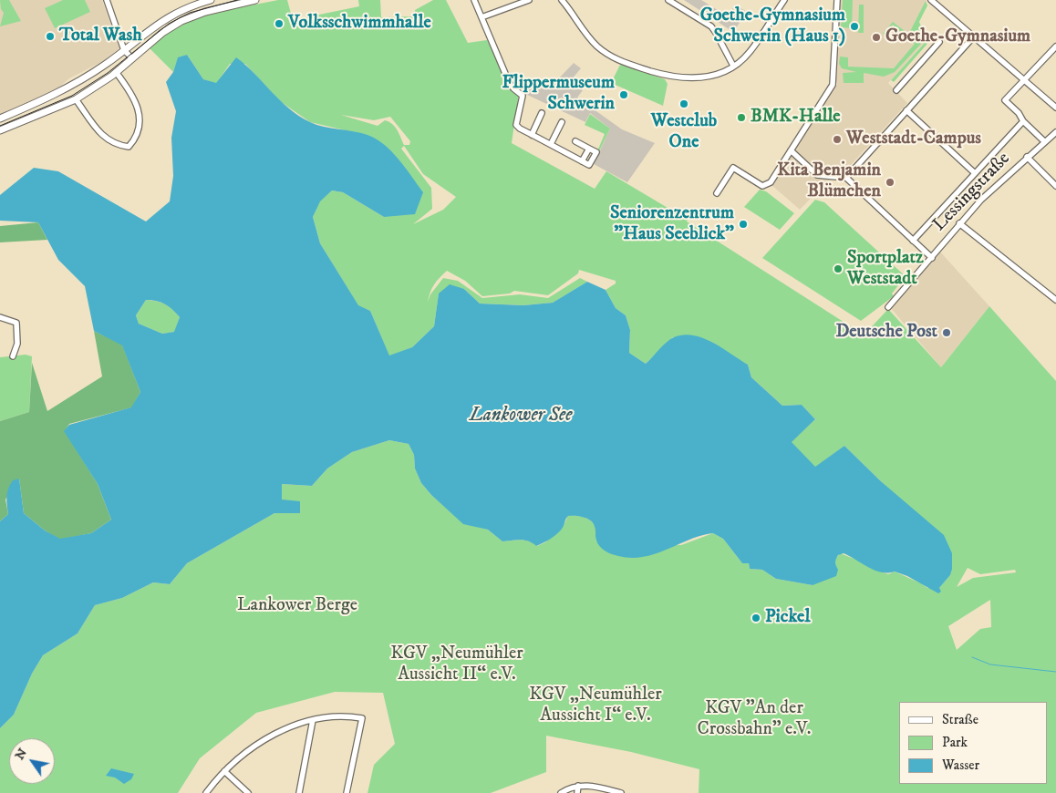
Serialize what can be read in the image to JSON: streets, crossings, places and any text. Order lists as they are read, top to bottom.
{
  "streets": {
    "street": ["Lessingstraße"]
  },
  "water": ["Lankower See"],
  "parks": [
    "Lankower Berge",
    "KGV „Neumühler Aussicht II“ e.V.",
    "KGV „Neumühler Aussicht I“ e.V.",
    "KGV \"An der Crossbahn\" e.V."
  ],
  "places": [
    "Volksschwimmhalle",
    "Goethe-Gymnasium Schwerin (Haus 1)",
    "Total Wash",
    "Goethe-Gymnasium",
    "Flippermuseum Schwerin",
    "Westclub One",
    "BMK-Halle",
    "Weststadt-Campus",
    "Kita Benjamin Blümchen",
    "Seniorenzentrum \"Haus Seeblick\"",
    "Sportplatz Weststadt",
    "Deutsche Post",
    "Pickel"
  ],
  "legend": ["Straße", "Park", "Wasser"],
  "north": "top left"
}
